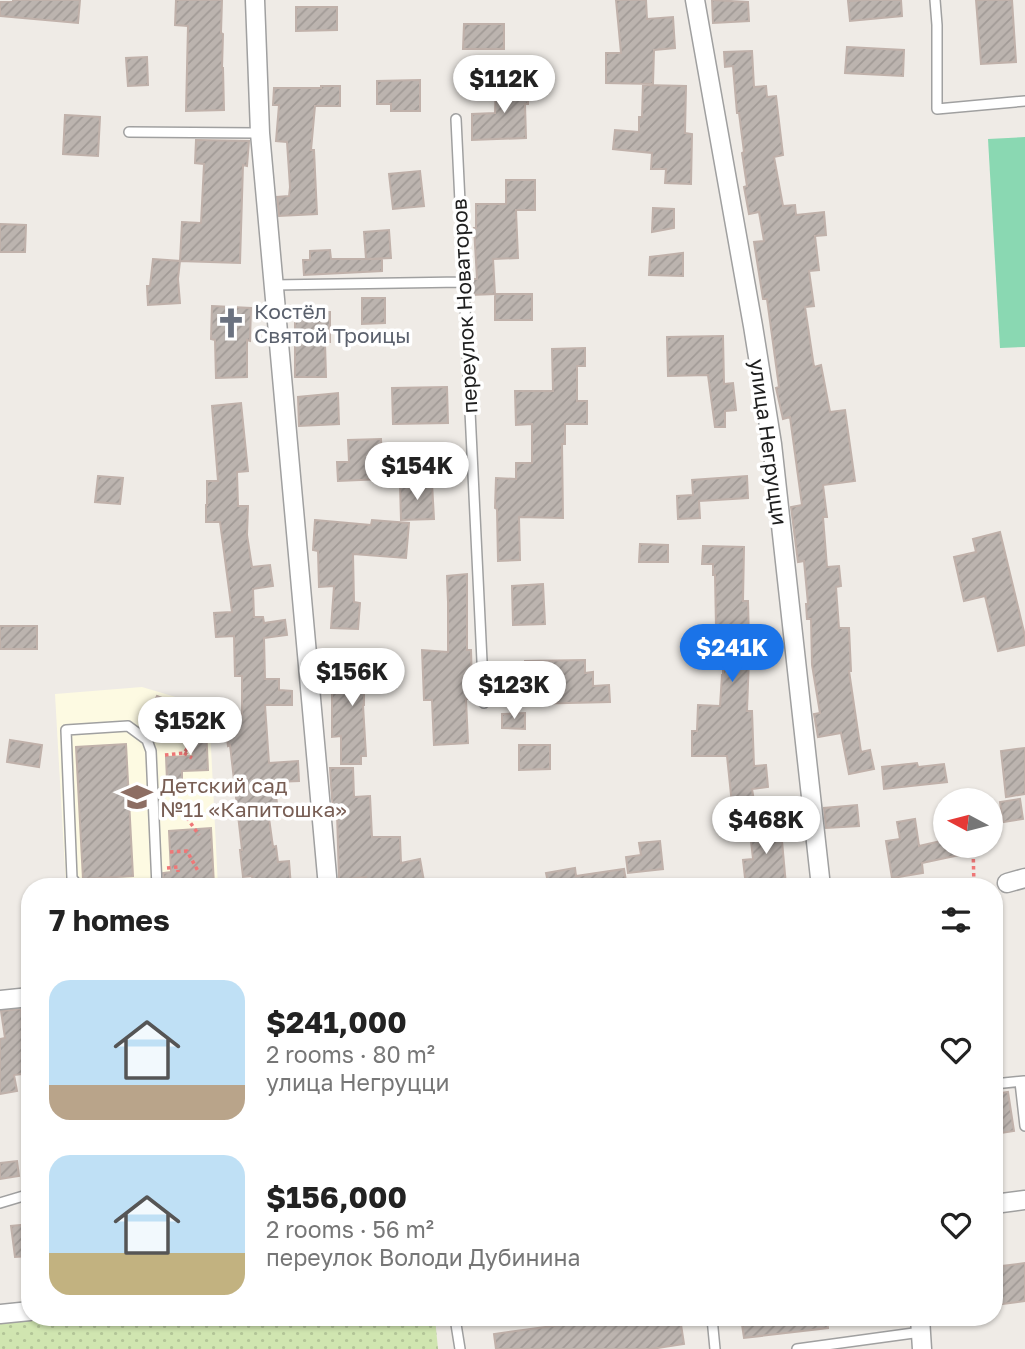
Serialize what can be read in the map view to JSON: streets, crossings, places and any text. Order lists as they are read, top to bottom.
{
  "streets": {
    "street": ["улица Негруцци"],
    "lane": ["переулок Новаторов"]
  },
  "places": {
    "church": ["Костёл Святой Троицы"],
    "school or university": ["Детский сад №11 «Капитошка»"]
  },
  "north": "left",
  "page": {
    "price": [
      "$112K",
      "$154K",
      "$241K",
      "$156K",
      "$123K",
      "$152K",
      "$468K"
    ],
    "heading": "7 homes",
    "list": [
      {
        "name": "$241,000",
        "note": "2 rooms · 80 m² · улица Негруцци"
      },
      {
        "name": "$156,000",
        "note": "2 rooms · 56 m² · переулок Володи Дубинина"
      }
    ]
  }
}
